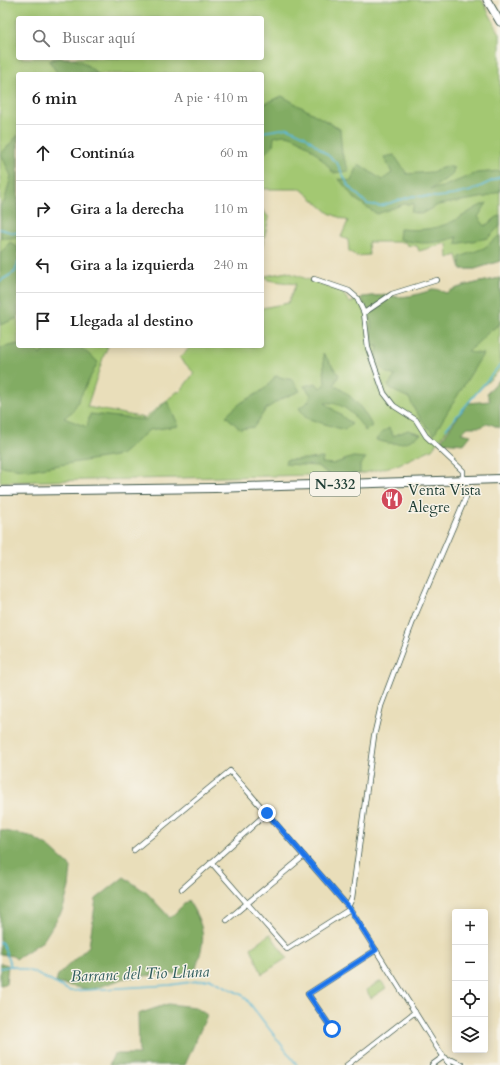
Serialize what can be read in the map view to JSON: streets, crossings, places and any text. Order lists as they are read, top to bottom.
{
  "streets": {
    "highway": ["N-332"]
  },
  "water": ["Barranc del Tio Lluna"],
  "places": {
    "restaurant": ["Venta Vista Alegre"]
  },
  "page": {
    "search": "Buscar aquí",
    "heading": ["6 min", "A pie · 410 m"],
    "list": [
      ["Continúa", "60 m"],
      ["Gira a la derecha", "110 m"],
      ["Gira a la izquierda", "240 m"],
      "Llegada al destino"
    ],
    "map_buttons": ["+", "−"]
  }
}
